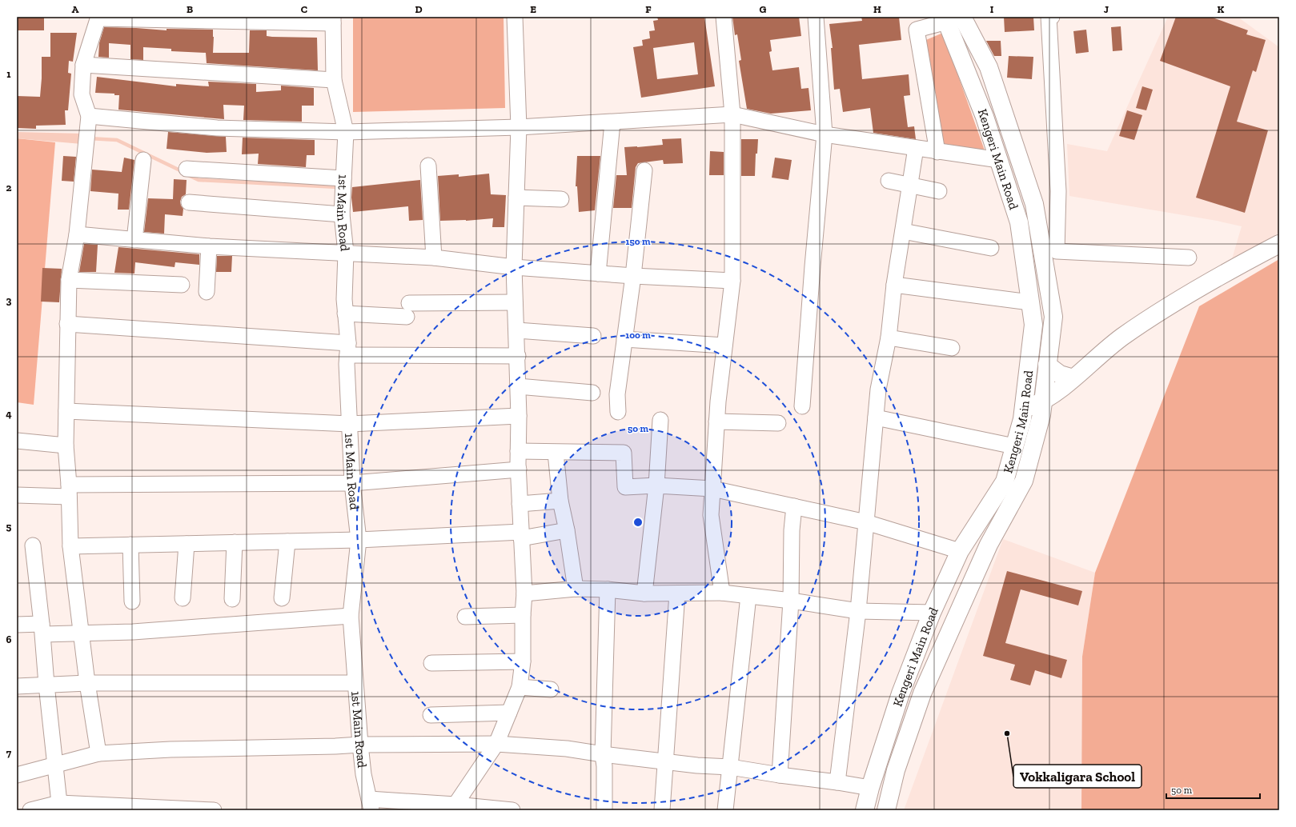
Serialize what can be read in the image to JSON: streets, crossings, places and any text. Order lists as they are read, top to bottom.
{
  "streets": {
    "main road": ["Kengeri Main Road"],
    "street": ["1st Main Road"]
  },
  "places": ["Vokkaligara School"],
  "scale_bar": "50 m",
  "grid": {
    "columns": [
      "A",
      "B",
      "C",
      "D",
      "E",
      "F",
      "G",
      "H",
      "I",
      "J",
      "K"
    ],
    "rows": [
      "1",
      "2",
      "3",
      "4",
      "5",
      "6",
      "7"
    ]
  },
  "rings": ["150 m", "100 m", "50 m"]
}
